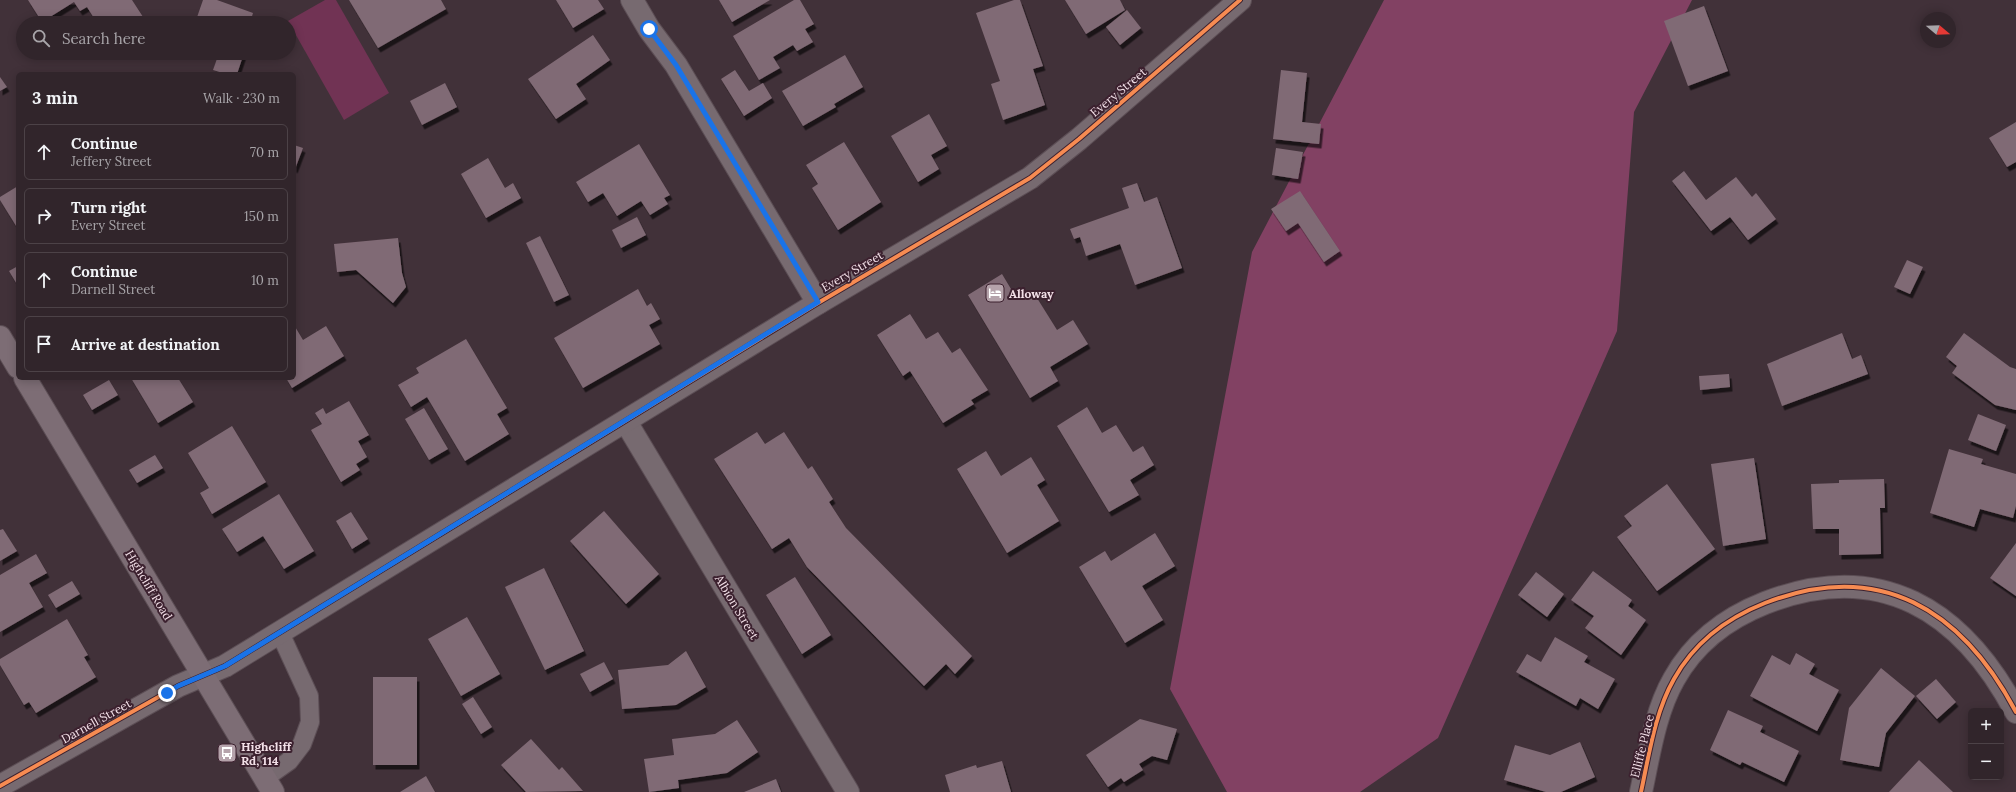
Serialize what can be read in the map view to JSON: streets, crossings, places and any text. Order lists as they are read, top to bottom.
{
  "streets": {
    "main road": ["Highcliff Road"],
    "street": [
      "Every Street",
      "Albion Street",
      "Darnell Street",
      "Elliffe Place"
    ]
  },
  "crossings": [
    ["Every Street", "Highcliff Road"],
    ["Every Street", "Albion Street"],
    ["Every Street", "Darnell Street"],
    ["Highcliff Road", "Darnell Street"]
  ],
  "places": {
    "hotel": ["Alloway"],
    "bus stop": ["Highcliff Rd, 114"]
  },
  "north": "right",
  "page": {
    "search": "Search here",
    "heading": ["3 min", "Walk · 230 m"],
    "list": [
      ["Continue", "Jeffery Street", "70 m"],
      ["Turn right", "Every Street", "150 m"],
      ["Continue", "Darnell Street", "10 m"],
      "Arrive at destination"
    ],
    "map_buttons": ["+", "−"]
  }
}
